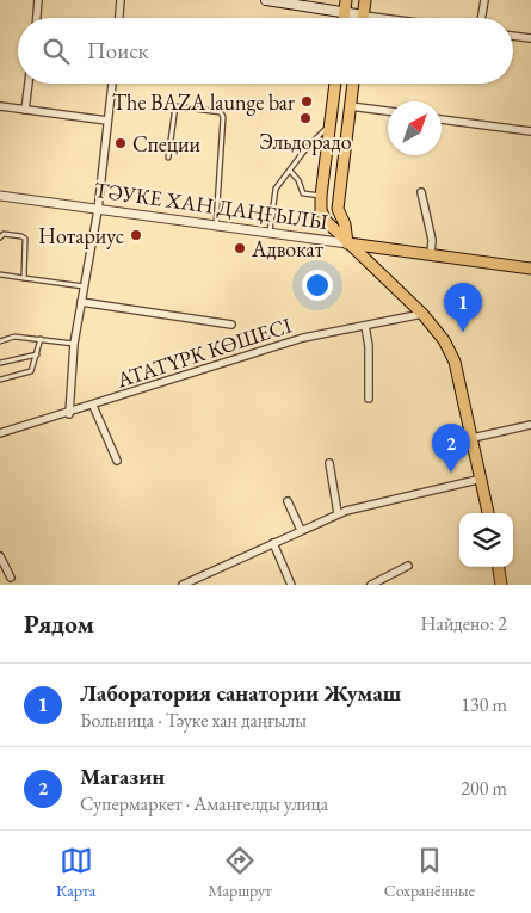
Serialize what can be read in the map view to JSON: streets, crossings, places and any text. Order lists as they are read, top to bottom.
{
  "streets": {
    "main road": ["ТӘУКЕ ХАН ДАҢҒЫЛЫ"],
    "street": ["АТАТҮРК КӨШЕСІ"]
  },
  "crossings": [
    ["ТӘУКЕ ХАН ДАҢҒЫЛЫ", "АТАТҮРК КӨШЕСІ"]
  ],
  "places": [
    "The BAZA launge bar",
    "Эльдорадо",
    "Специи",
    "Нотариус",
    "Адвокат"
  ],
  "north": "top right",
  "page": {
    "search": "Поиск",
    "pins": ["1", "2"],
    "heading": ["Рядом", "Найдено: 2"],
    "list": [
      {
        "mark": "1",
        "name": "Лаборатория санатории Жумаш",
        "note": "Больница · Тәуке хан даңғылы",
        "value": "130 m"
      },
      {
        "mark": "2",
        "name": "Магазин",
        "note": "Супермаркет · Амангелды улица",
        "value": "200 m"
      }
    ],
    "nav": ["Карта", "Маршрут", "Сохранённые"]
  }
}
